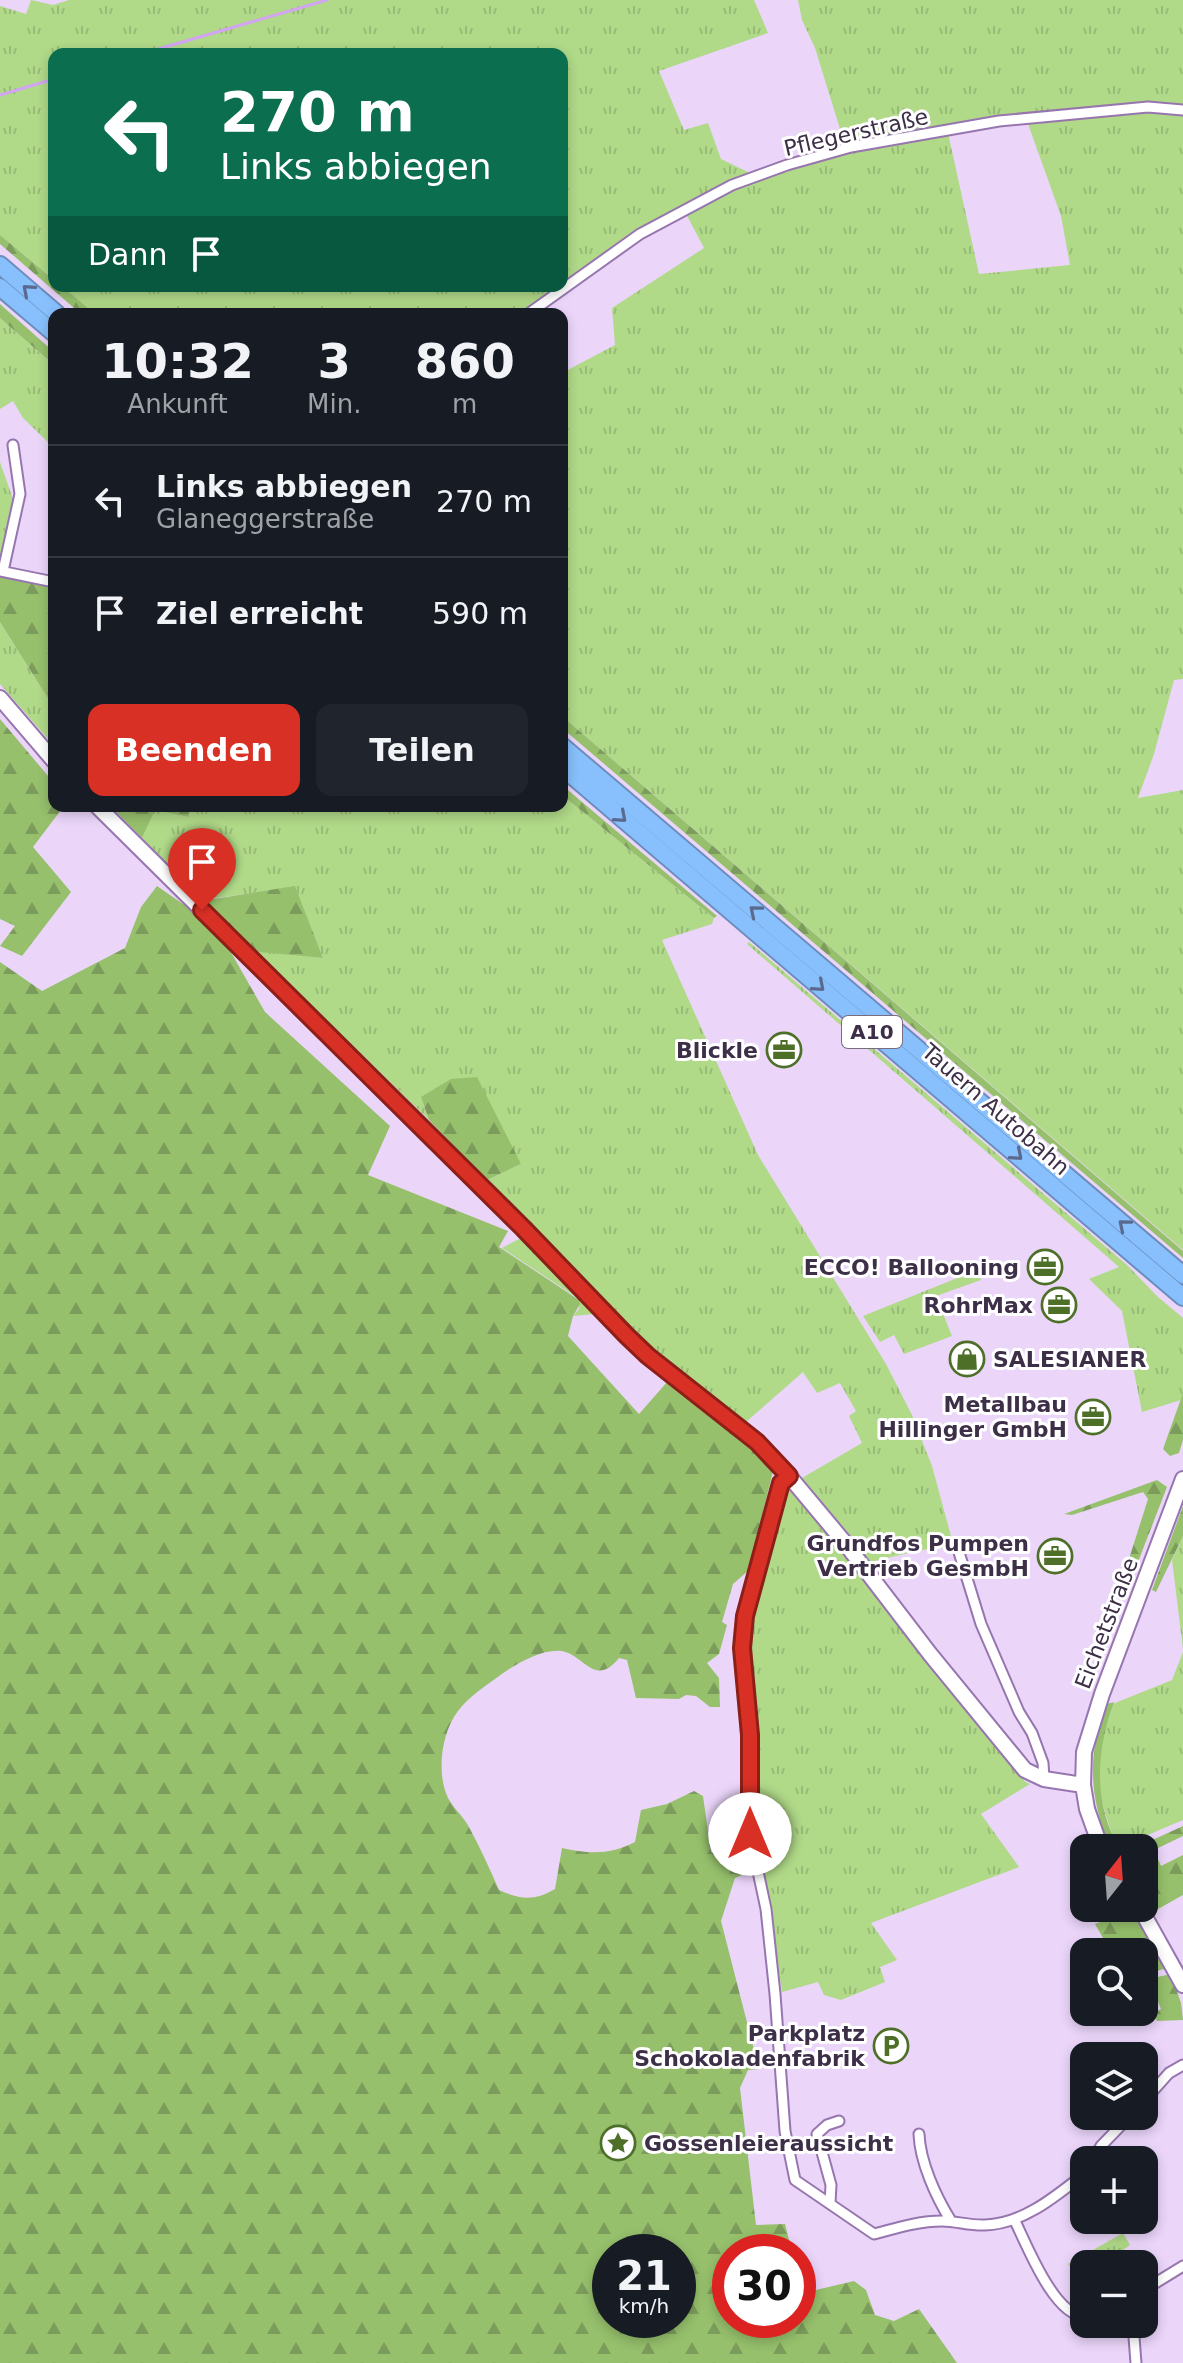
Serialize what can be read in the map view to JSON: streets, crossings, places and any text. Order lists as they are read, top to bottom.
{
  "streets": {
    "highway": ["A10", "Tauern Autobahn"],
    "street": ["Pflegerstraße", "Eichetstraße"]
  },
  "places": {
    "office": [
      "Blickle",
      "ECCO! Ballooning",
      "RohrMax",
      "Metallbau Hillinger GmbH",
      "Grundfos Pumpen Vertrieb GesmbH"
    ],
    "shop": ["SALESIANER"],
    "parking": ["Parkplatz Schokoladenfabrik"],
    "place": ["Gossenleieraussicht"]
  },
  "north": "top",
  "page": {
    "turn": ["270 m", "Links abbiegen"],
    "then": "Dann",
    "eta": [
      "10:32",
      "Ankunft",
      "3",
      "Min.",
      "860",
      "m"
    ],
    "list": [
      {
        "name": "Links abbiegen",
        "note": "Glaneggerstraße",
        "value": "270 m"
      },
      {
        "name": "Ziel erreicht",
        "value": "590 m"
      }
    ],
    "buttons": ["Beenden", "Teilen"],
    "map_buttons": ["+", "−"],
    "speed": "21 km/h",
    "limit": "30"
  }
}
